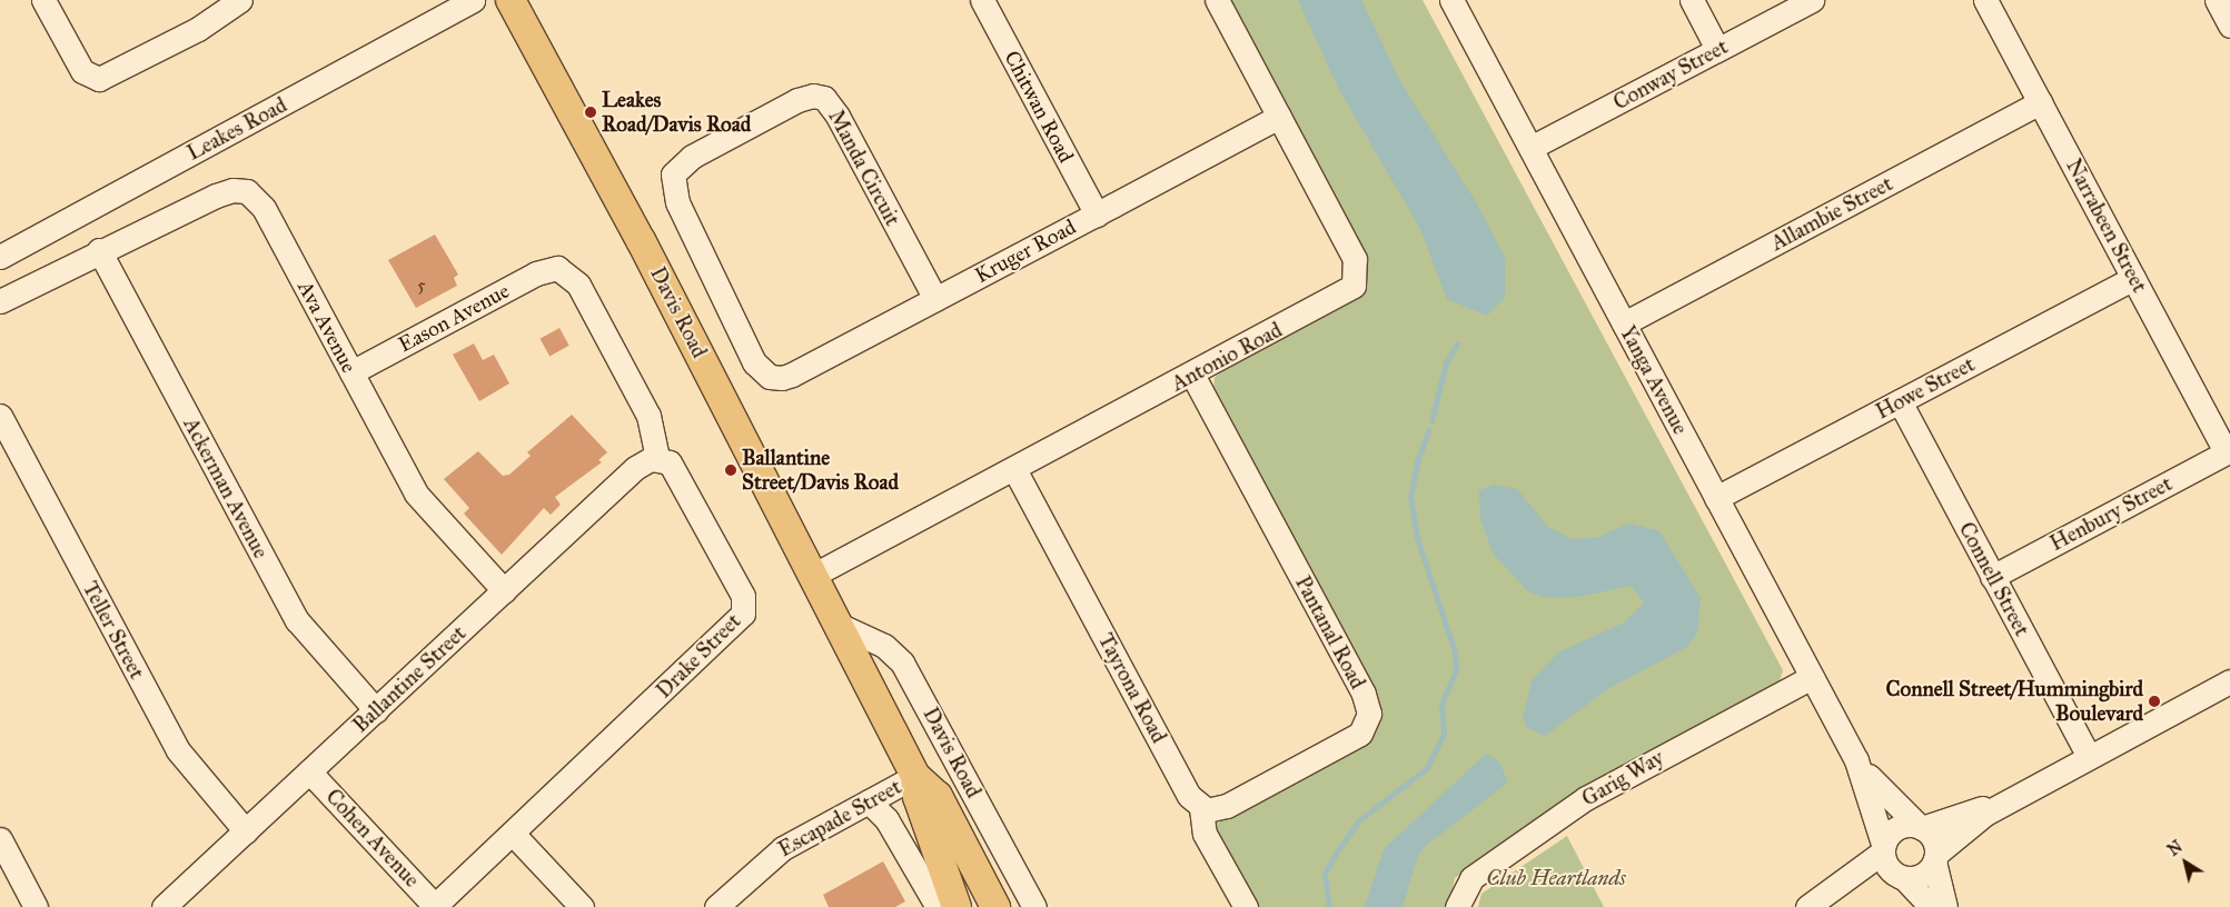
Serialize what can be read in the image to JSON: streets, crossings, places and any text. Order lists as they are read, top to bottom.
{
  "streets": {
    "main road": ["Davis Road"],
    "street": [
      "Conway Street",
      "Chitwan Road",
      "Leakes Road",
      "Manda Circuit",
      "Allambie Street",
      "Narrabeen Street",
      "Kruger Road",
      "Eason Avenue",
      "Ava Avenue",
      "Antonio Road",
      "Yanga Avenue",
      "Howe Street",
      "Ackerman Avenue",
      "Henbury Street",
      "Connell Street",
      "Teller Street",
      "Pantanal Road",
      "Drake Street",
      "Ballantine Street",
      "Tayrona Road",
      "Garig Way",
      "Escapade Street",
      "Cohen Avenue"
    ]
  },
  "crossings": [
    ["Conway Street", "Yanga Avenue"],
    ["Chitwan Road", "Kruger Road"],
    ["Manda Circuit", "Kruger Road"],
    ["Allambie Street", "Narrabeen Street"],
    ["Allambie Street", "Yanga Avenue"],
    ["Narrabeen Street", "Howe Street"],
    ["Narrabeen Street", "Henbury Street"],
    ["Kruger Road", "Antonio Road"],
    ["Davis Road", "Antonio Road"],
    ["Davis Road", "Escapade Street"],
    ["Eason Avenue", "Ava Avenue"],
    ["Eason Avenue", "Drake Street"],
    ["Eason Avenue", "Ballantine Street"],
    ["Ava Avenue", "Ackerman Avenue"],
    ["Ava Avenue", "Ballantine Street"],
    ["Antonio Road", "Pantanal Road"],
    ["Antonio Road", "Tayrona Road"],
    ["Yanga Avenue", "Howe Street"],
    ["Yanga Avenue", "Garig Way"],
    ["Howe Street", "Connell Street"],
    ["Ackerman Avenue", "Ballantine Street"],
    ["Henbury Street", "Connell Street"],
    ["Teller Street", "Ballantine Street"],
    ["Pantanal Road", "Tayrona Road"],
    ["Drake Street", "Ballantine Street"],
    ["Drake Street", "Cohen Avenue"],
    ["Ballantine Street", "Cohen Avenue"]
  ],
  "parks": ["Club Heartlands"],
  "places": ["Leakes Road/Davis Road", "Ballantine Street/Davis Road", "Connell Street/Hummingbird Boulevard"],
  "house_numbers": ["5"],
  "north": "top left"
}
